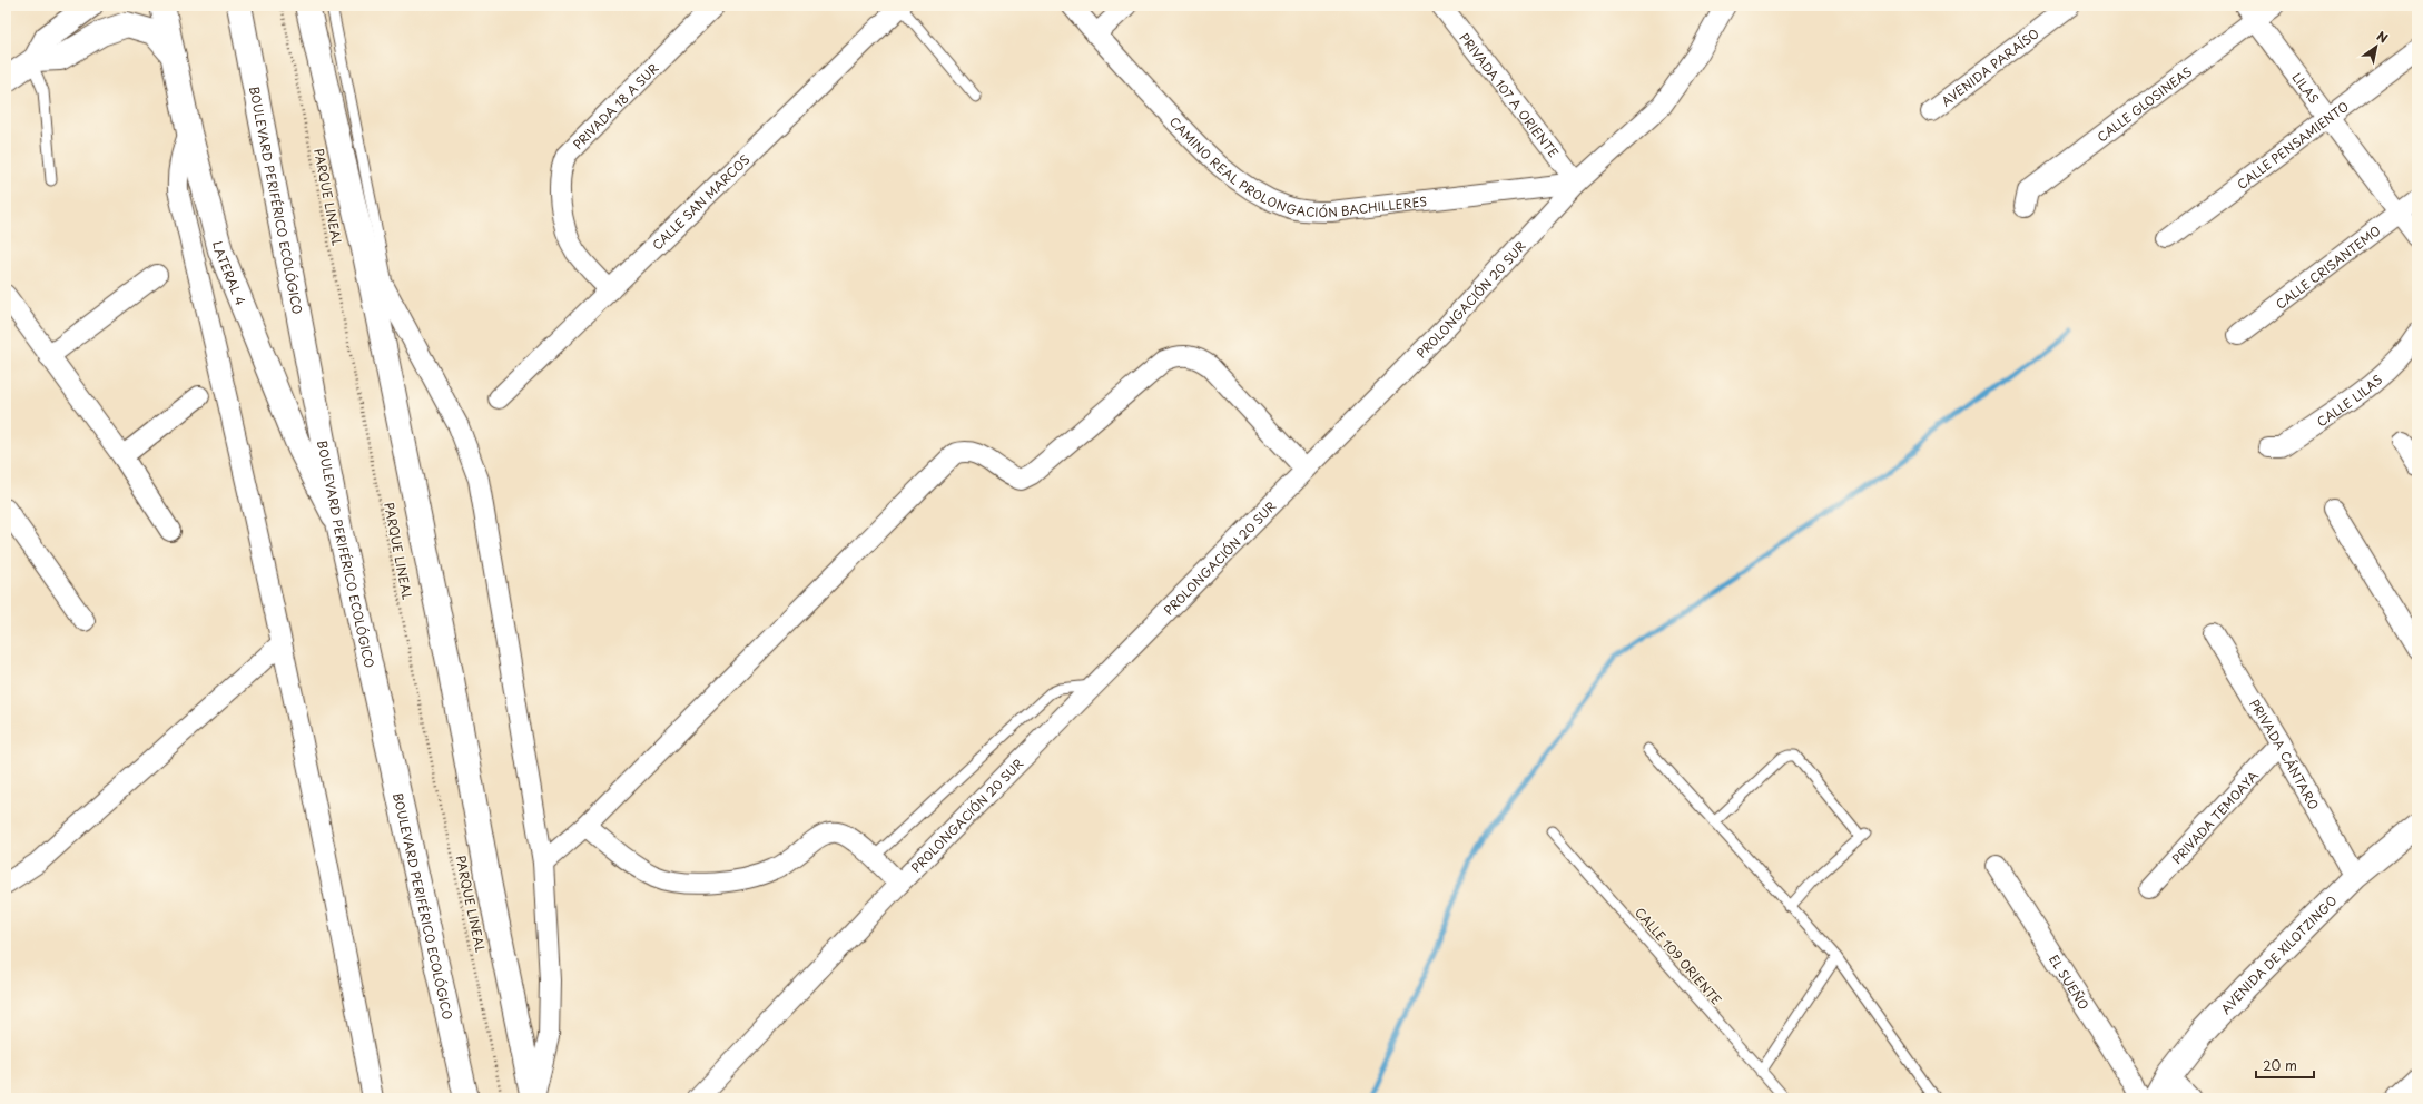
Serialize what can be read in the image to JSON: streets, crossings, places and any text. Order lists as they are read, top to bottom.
{
  "streets": {
    "main road": ["BOULEVARD PERIFÉRICO ECOLÓGICO", "LATERAL 4", "AVENIDA DE XILOTZINGO"],
    "street": [
      "AVENIDA PARAÍSO",
      "LILAS",
      "PRIVADA 107 A ORIENTE",
      "CALLE GLOSINEAS",
      "PRIVADA 18 A SUR",
      "CALLE PENSAMIENTO",
      "CAMINO REAL PROLONGACIÓN BACHILLERES",
      "CALLE SAN MARCOS",
      "CALLE CRISANTEMO",
      "PROLONGACIÓN 20 SUR",
      "CALLE LILAS",
      "PRIVADA CÁNTARO",
      "PRIVADA TEMOAYA",
      "EL SUEÑO"
    ],
    "lane": ["CALLE 109 ORIENTE"],
    "path": ["PARQUE LINEAL"]
  },
  "crossings": [
    ["LILAS", "CALLE GLOSINEAS"],
    ["LILAS", "CALLE PENSAMIENTO"],
    ["LILAS", "CALLE CRISANTEMO"],
    ["PRIVADA 107 A ORIENTE", "CAMINO REAL PROLONGACIÓN BACHILLERES"],
    ["PRIVADA 107 A ORIENTE", "PROLONGACIÓN 20 SUR"],
    ["PRIVADA 18 A SUR", "CALLE SAN MARCOS"],
    ["CAMINO REAL PROLONGACIÓN BACHILLERES", "PROLONGACIÓN 20 SUR"],
    ["BOULEVARD PERIFÉRICO ECOLÓGICO", "LATERAL 4"],
    ["PRIVADA CÁNTARO", "PRIVADA TEMOAYA"],
    ["PRIVADA CÁNTARO", "AVENIDA DE XILOTZINGO"]
  ],
  "scale_bar": "20 m",
  "north": "top right"
}
